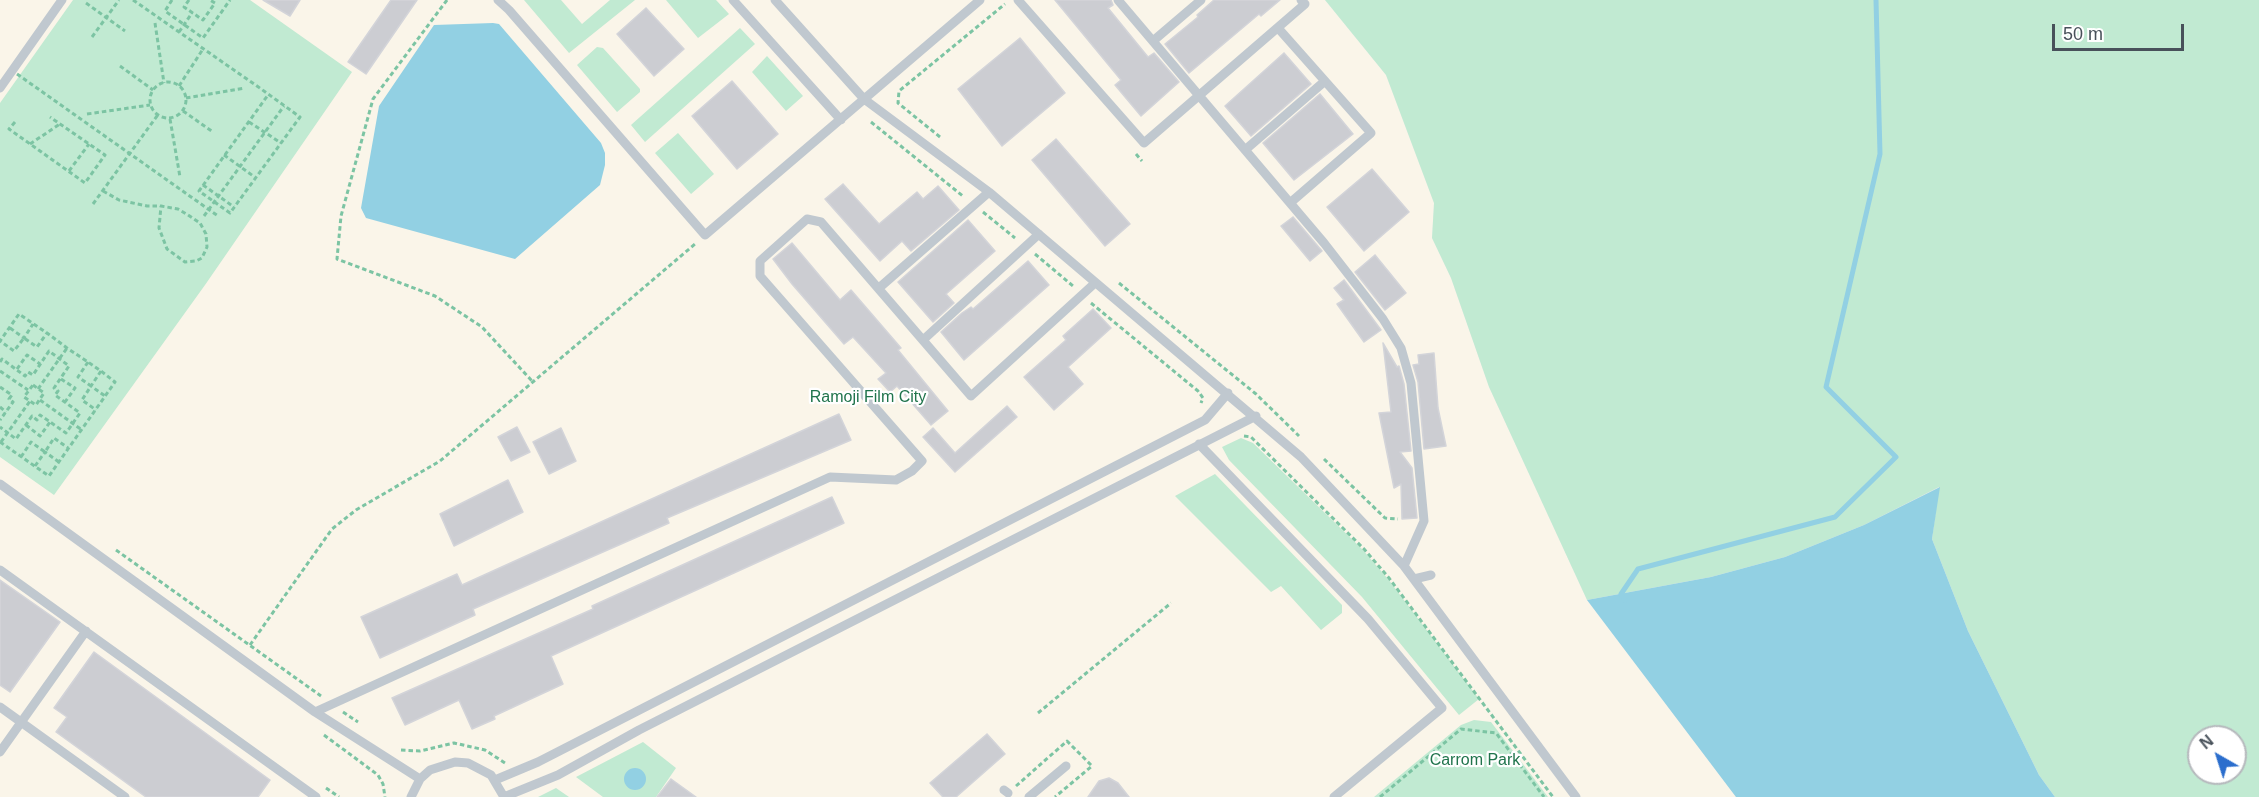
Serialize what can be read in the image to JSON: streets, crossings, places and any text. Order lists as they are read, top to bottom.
{
  "parks": ["Ramoji Film City", "Carrom Park"],
  "scale_bar": "50 m",
  "north": "top left"
}
